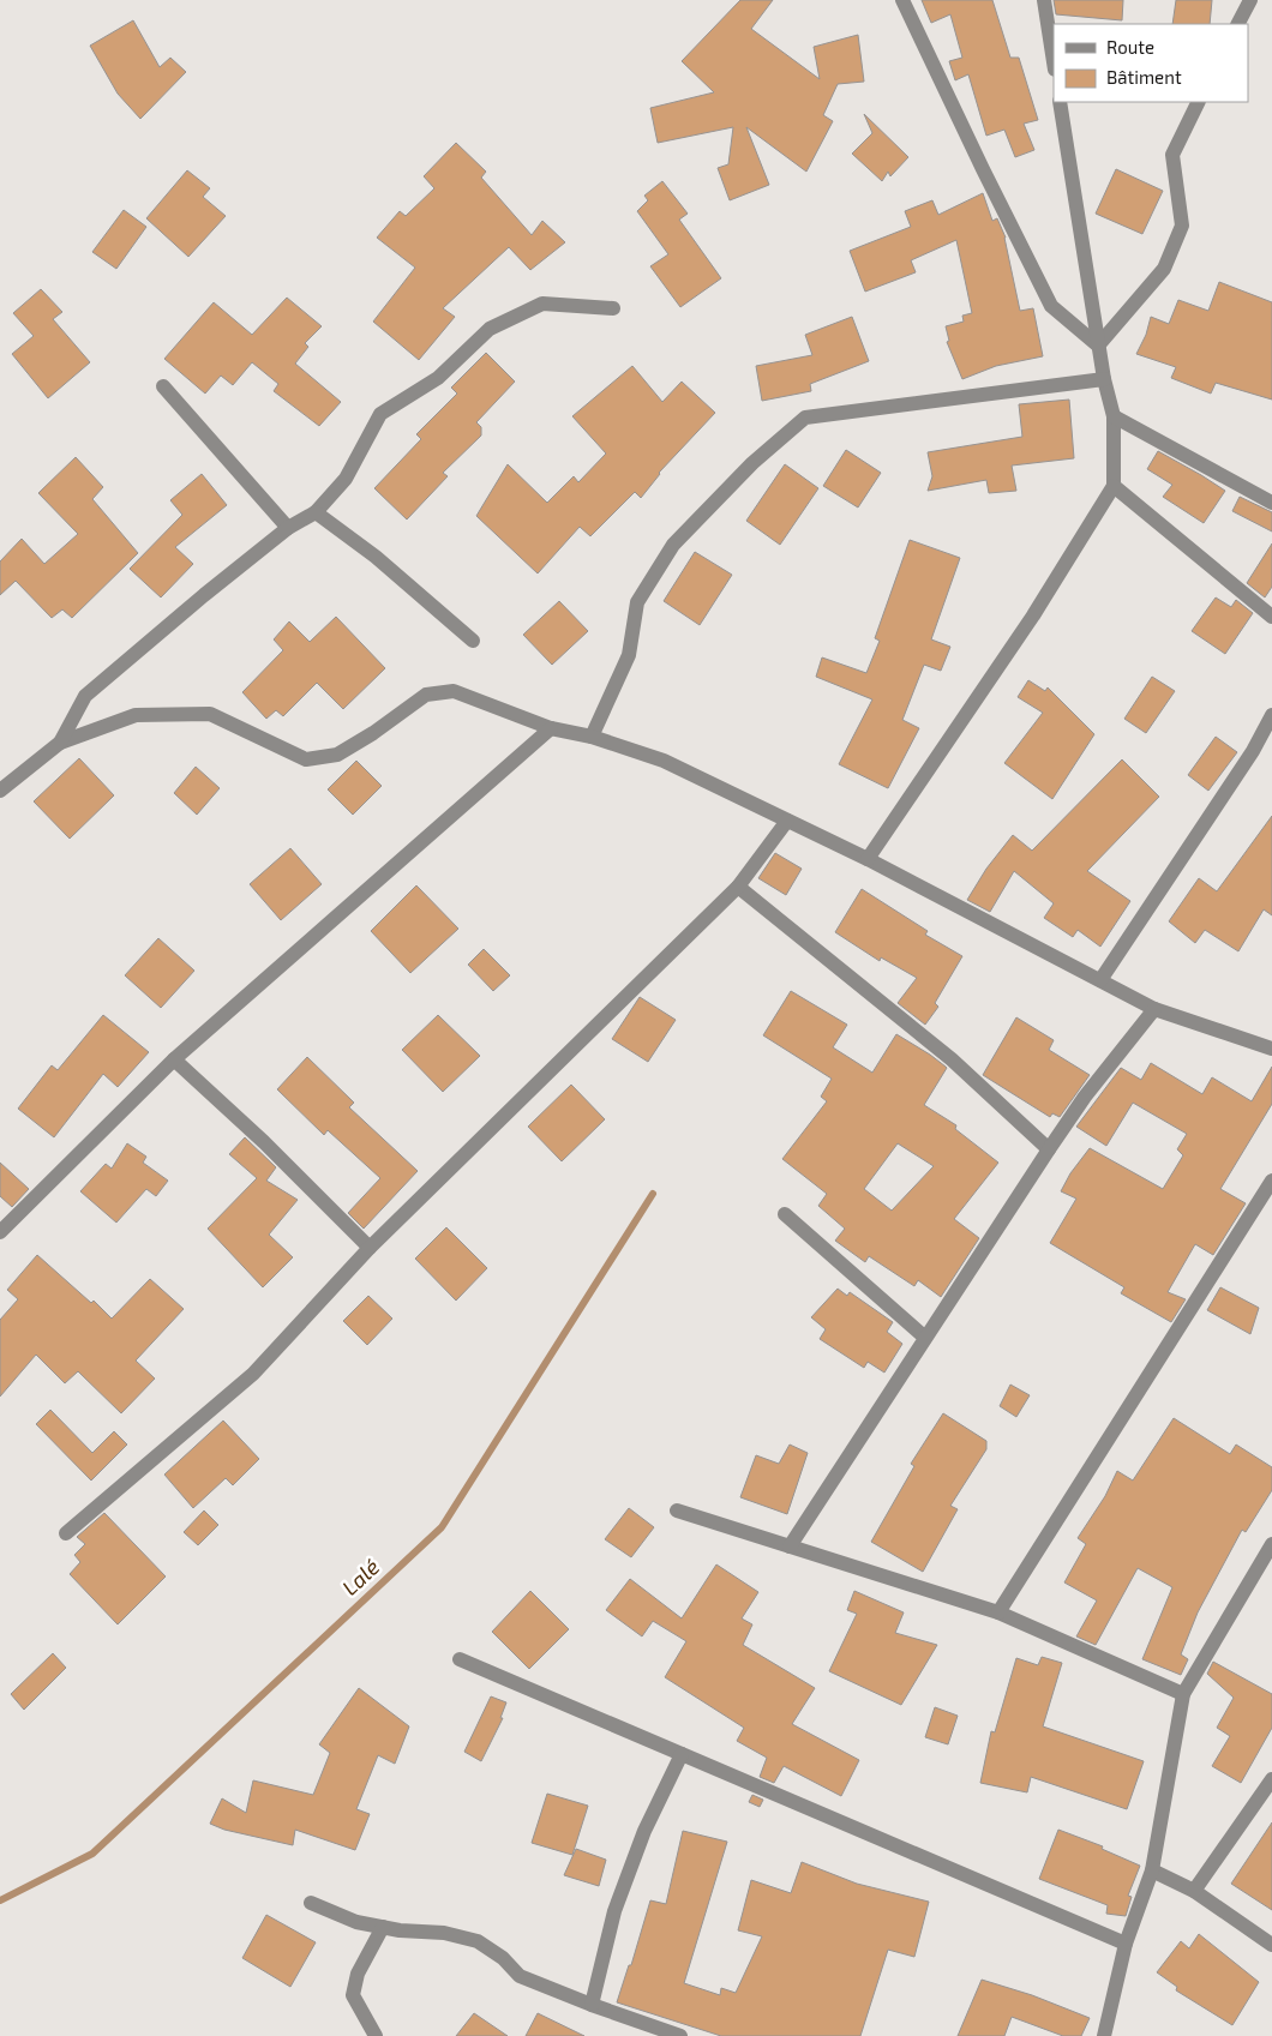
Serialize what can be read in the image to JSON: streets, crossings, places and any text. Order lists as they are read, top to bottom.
{
  "water": ["Lalé"],
  "legend": ["Route", "Bâtiment"]
}
